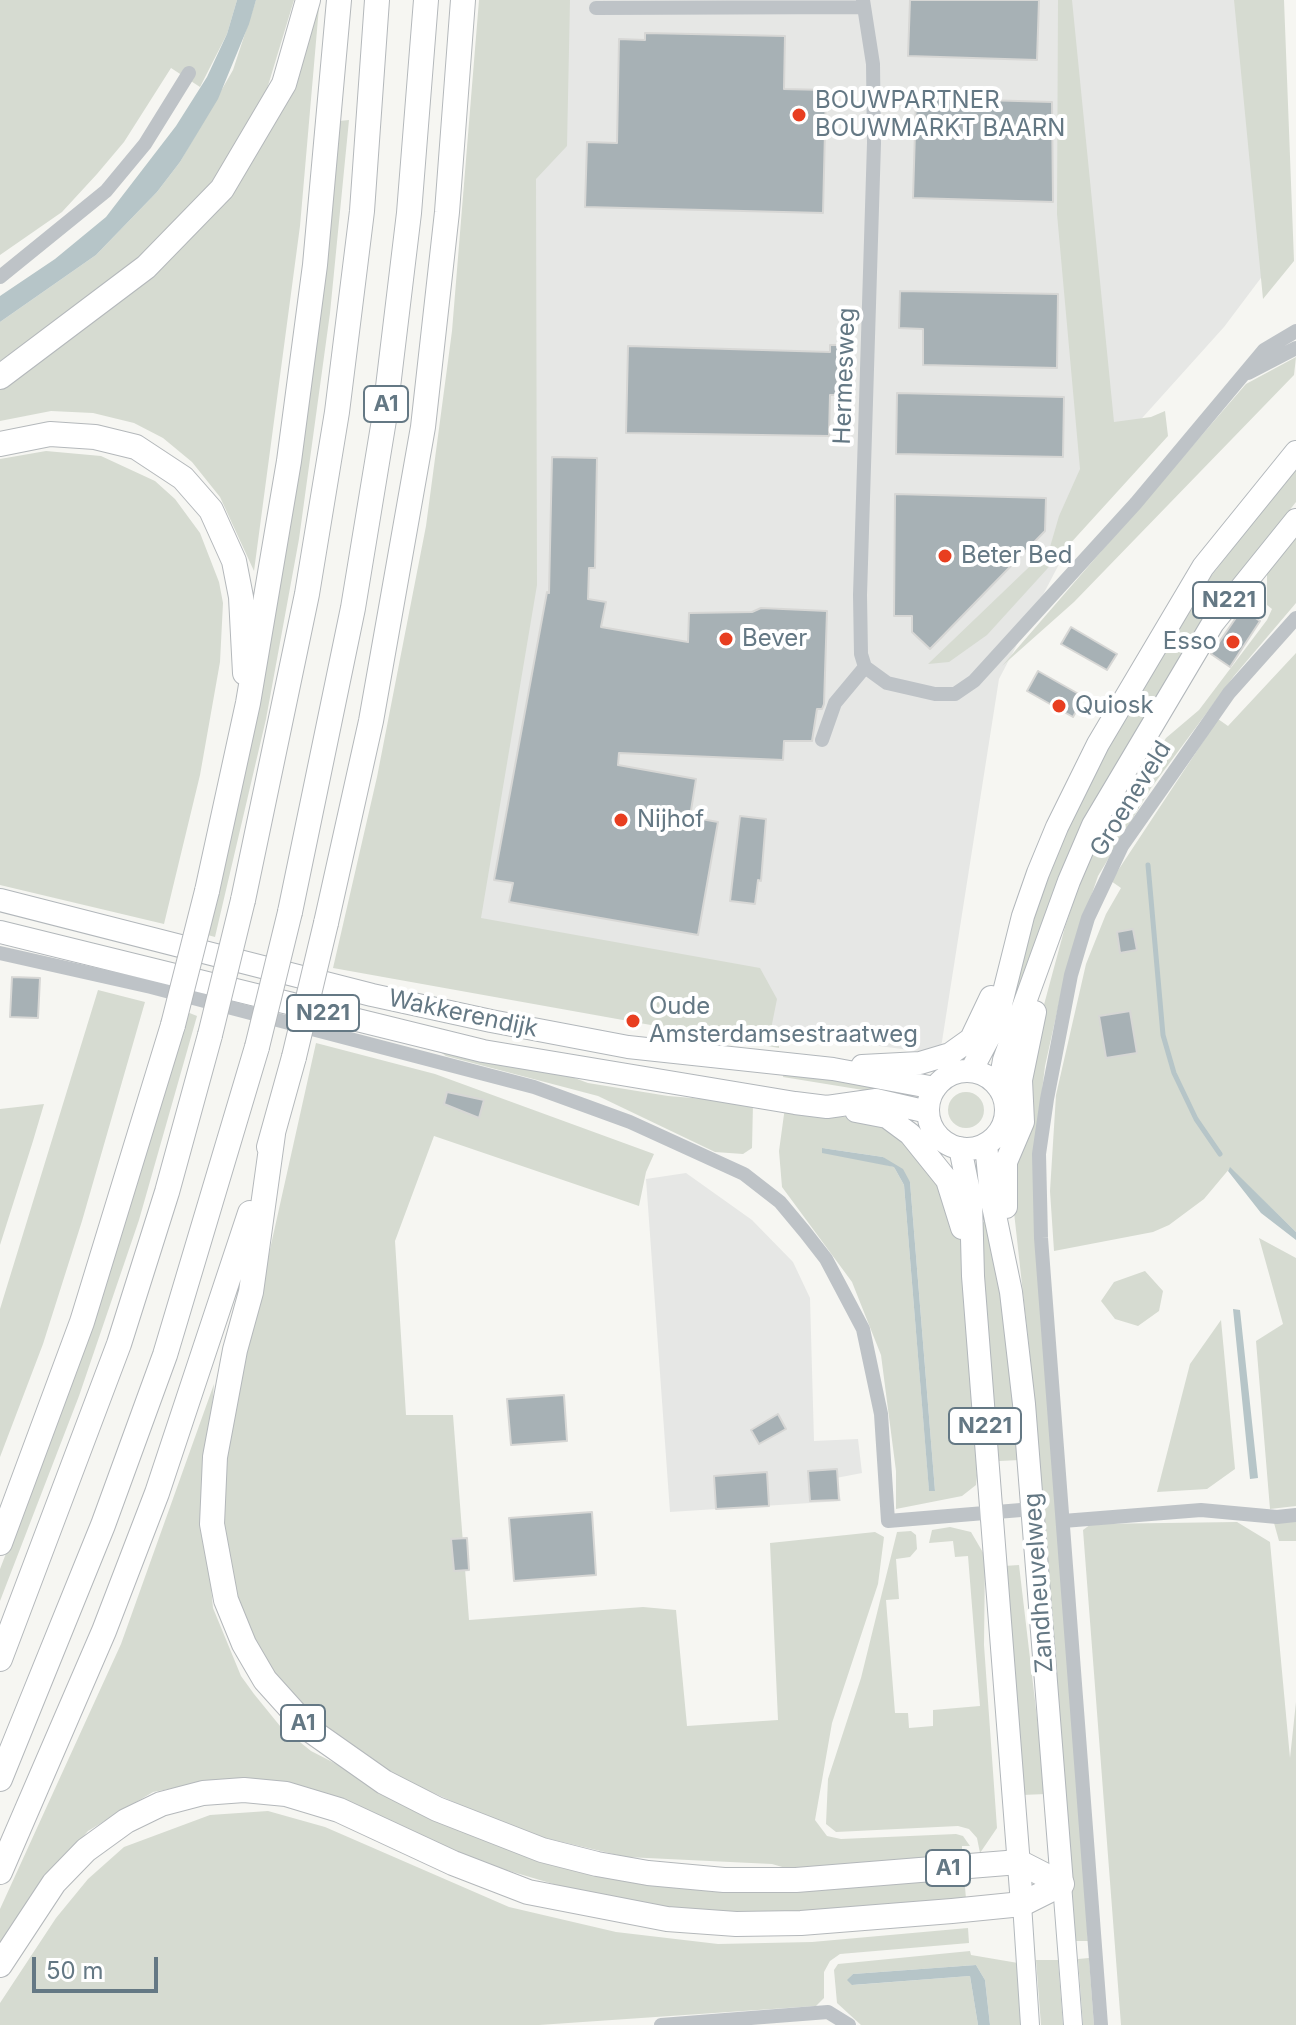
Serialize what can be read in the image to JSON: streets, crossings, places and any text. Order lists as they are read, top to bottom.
{
  "streets": {
    "highway": ["A1"],
    "main road": ["N221", "Wakkerendijk", "Zandheuvelweg"],
    "street": ["Hermesweg", "Groeneveld"]
  },
  "crossings": [
    ["A1", "Zandheuvelweg"],
    ["N221", "Wakkerendijk"],
    ["N221", "Zandheuvelweg"],
    ["Groeneveld", "Zandheuvelweg"],
    ["Wakkerendijk", "Zandheuvelweg"]
  ],
  "places": [
    "BOUWPARTNER BOUWMARKT BAARN",
    "Beter Bed",
    "Bever",
    "Esso",
    "Quiosk",
    "Nijhof",
    "Oude Amsterdamsestraatweg"
  ],
  "scale_bar": "50 m"
}
